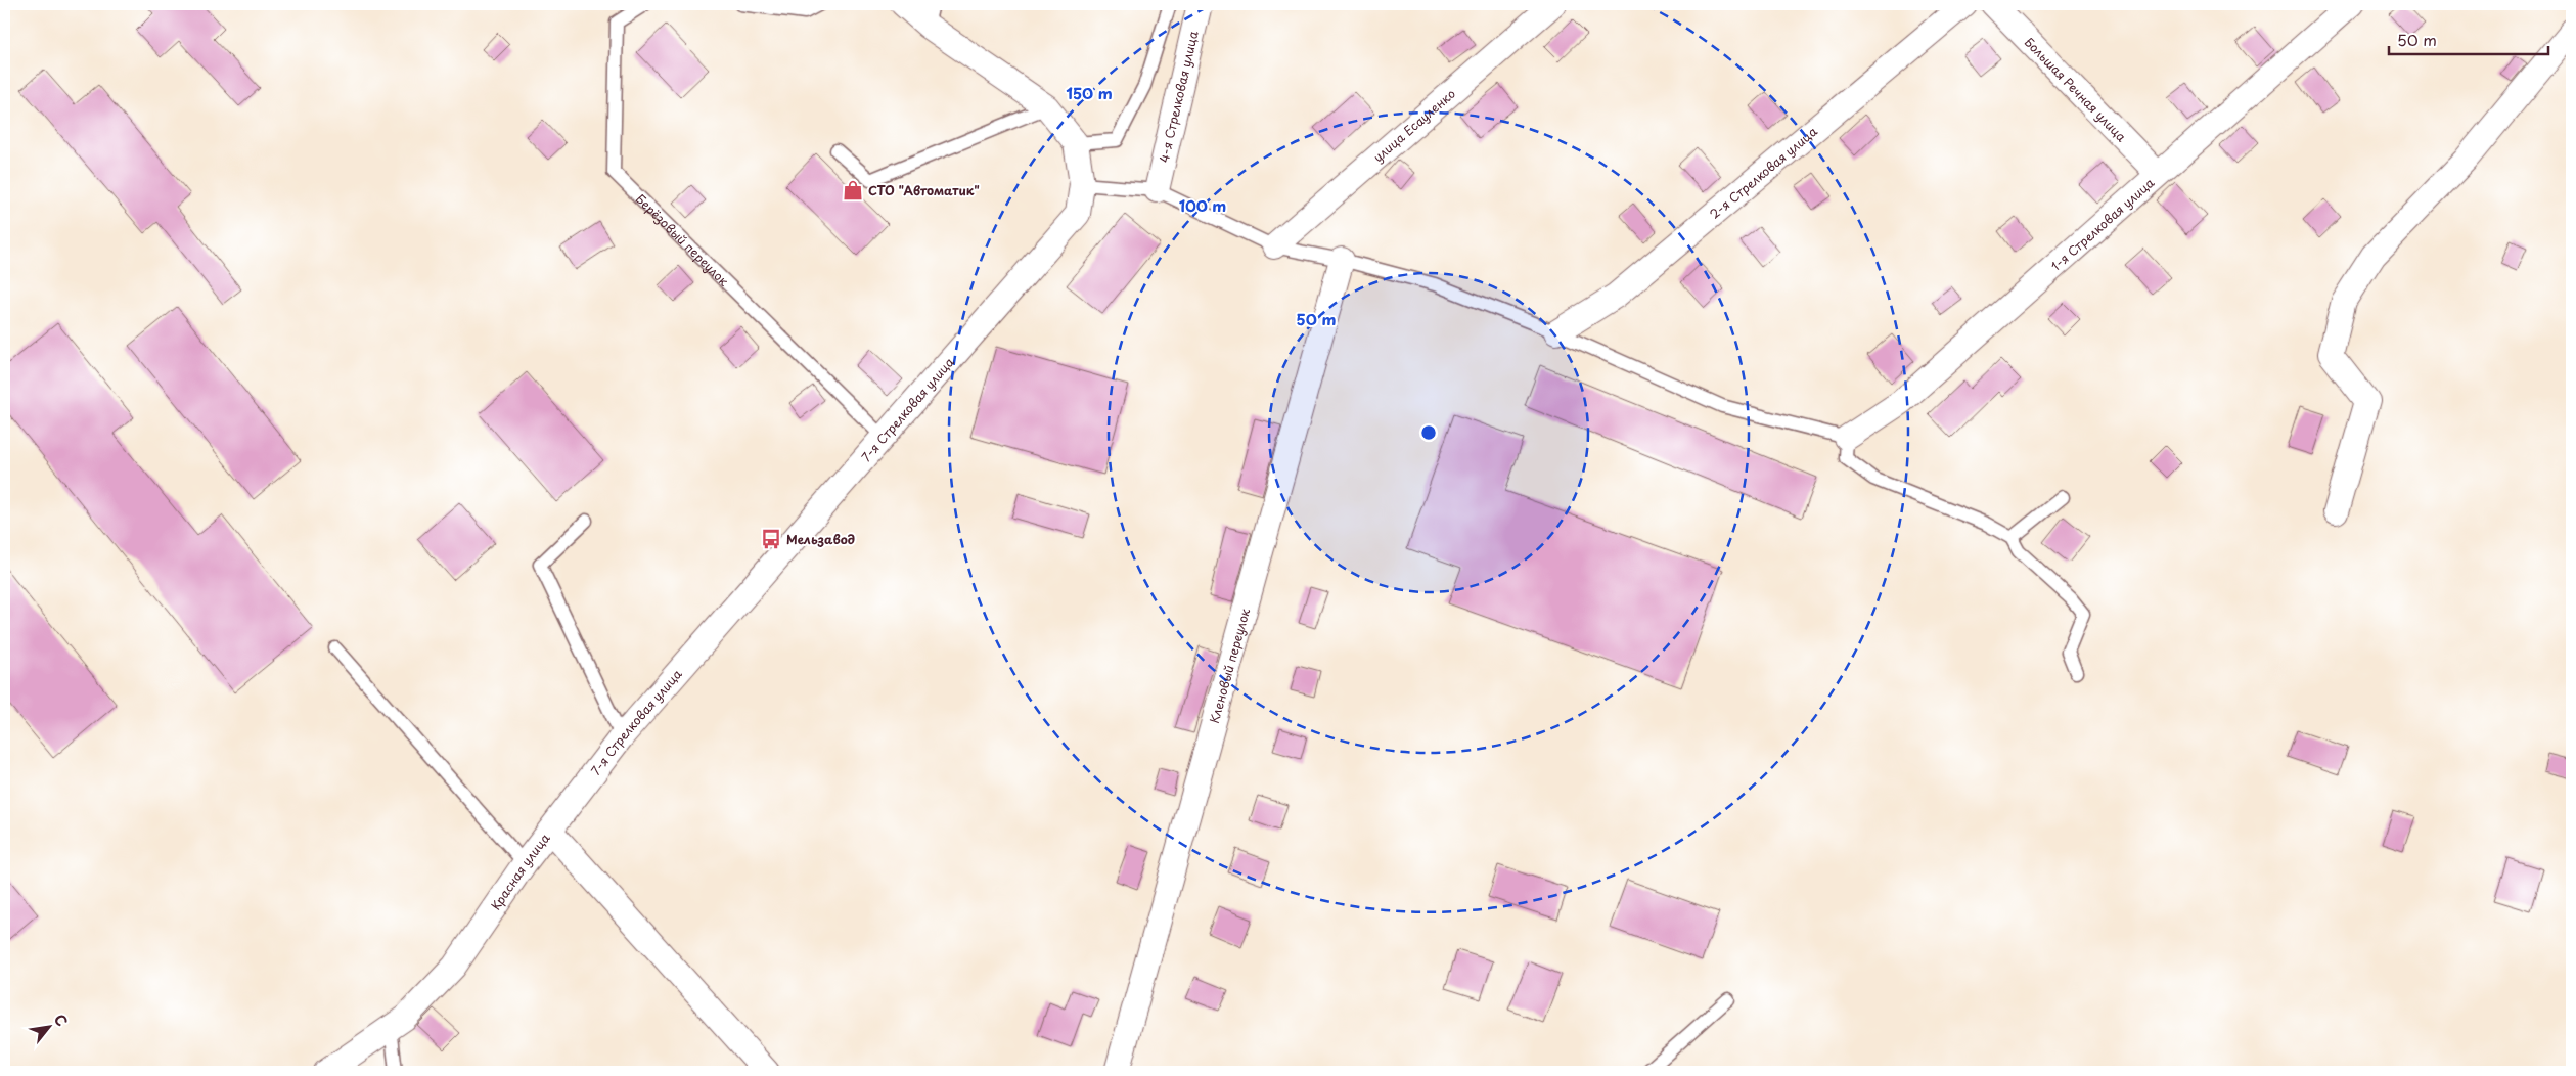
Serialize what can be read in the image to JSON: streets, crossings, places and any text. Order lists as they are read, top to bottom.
{
  "streets": {
    "street": [
      "Большая Речная улица",
      "4-я Стрелковая улица",
      "улица Есауленко",
      "2-я Стрелковая улица",
      "1-я Стрелковая улица",
      "7-я Стрелковая улица",
      "Кленовый переулок",
      "Красная улица"
    ],
    "lane": ["Берёзовый переулок"]
  },
  "crossings": [
    ["Большая Речная улица", "1-я Стрелковая улица"],
    ["Берёзовый переулок", "7-я Стрелковая улица"],
    ["7-я Стрелковая улица", "Красная улица"]
  ],
  "places": {
    "shop": ["СТО \"Автоматик\""],
    "bus stop": ["Мельзавод"]
  },
  "scale_bar": "50 m",
  "north": "top right",
  "rings": ["150 m", "100 m", "50 m"]
}
